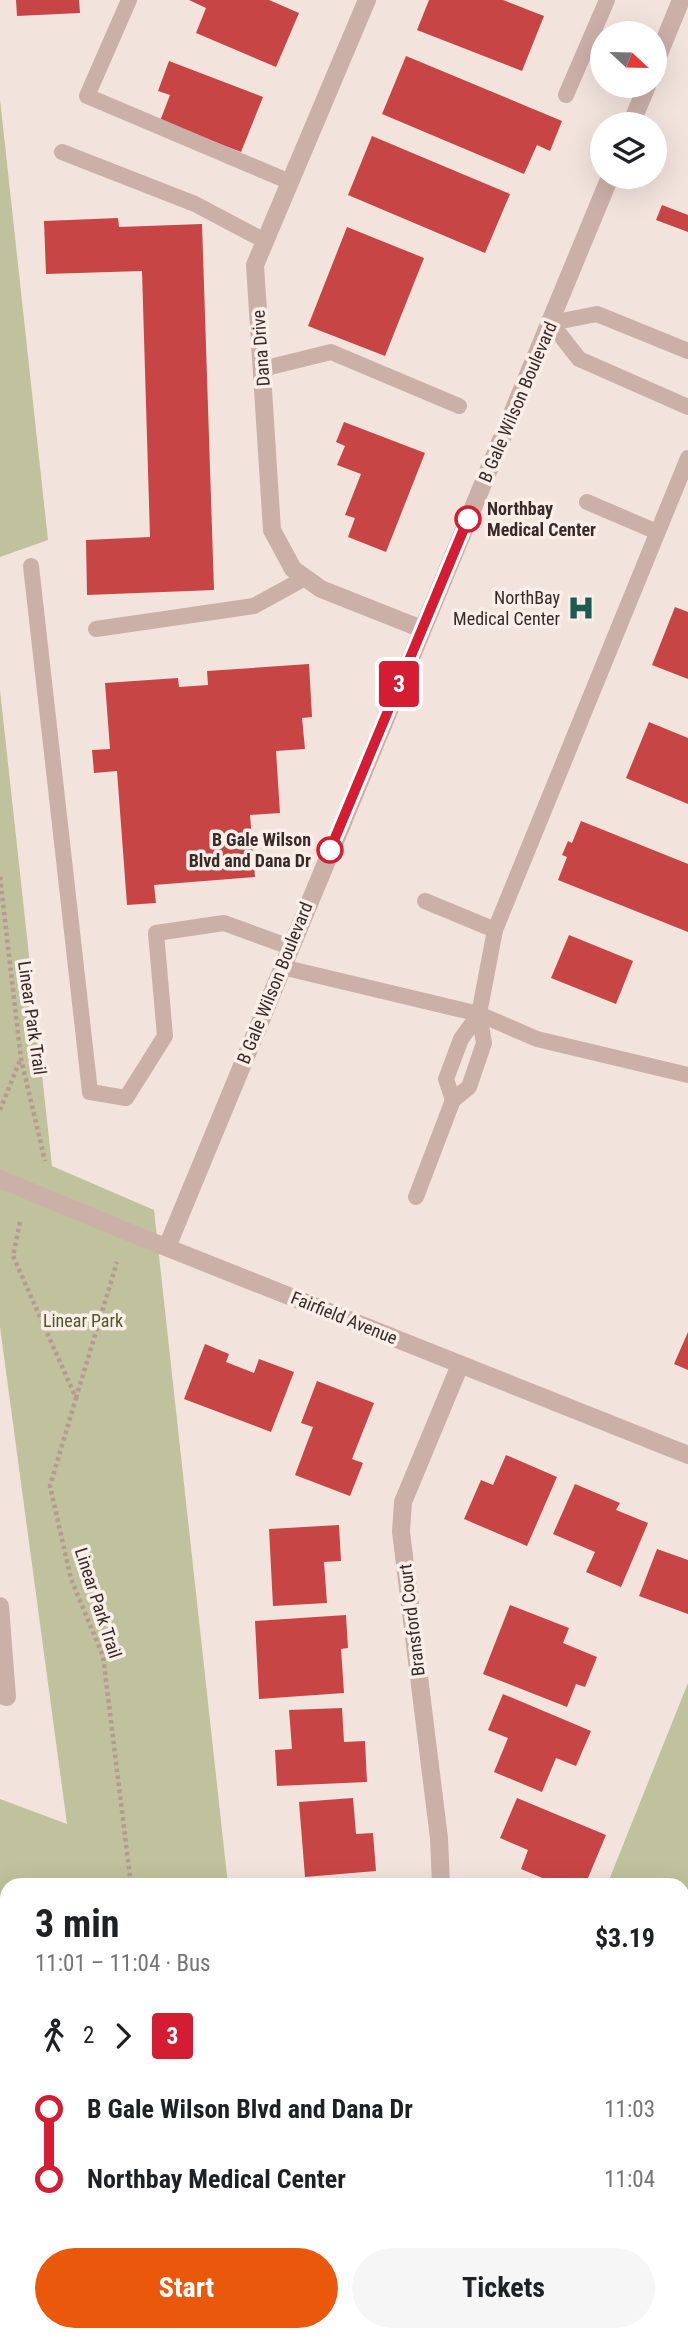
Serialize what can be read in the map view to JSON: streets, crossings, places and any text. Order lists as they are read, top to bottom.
{
  "streets": {
    "street": [
      "Dana Drive",
      "B Gale Wilson Boulevard",
      "Fairfield Avenue",
      "Bransford Court"
    ],
    "path": ["Linear Park Trail"]
  },
  "crossings": [
    ["Dana Drive", "B Gale Wilson Boulevard"],
    ["B Gale Wilson Boulevard", "Fairfield Avenue"],
    ["Fairfield Avenue", "Bransford Court"]
  ],
  "parks": ["Linear Park"],
  "places": {
    "other": ["Northbay Medical Center", "B Gale Wilson Blvd and Dana Dr"],
    "hospital": ["NorthBay Medical Center"]
  },
  "lines": ["bus line 3"],
  "north": "right",
  "page": {
    "on_map": "3",
    "heading": ["3 min", "11:01 – 11:04 · Bus", "$3.19"],
    "legs": ["2", "3"],
    "list": [
      {
        "name": "B Gale Wilson Blvd and Dana Dr",
        "value": "11:03"
      },
      {
        "name": "Northbay Medical Center",
        "value": "11:04"
      }
    ],
    "buttons": ["Start", "Tickets"]
  }
}
